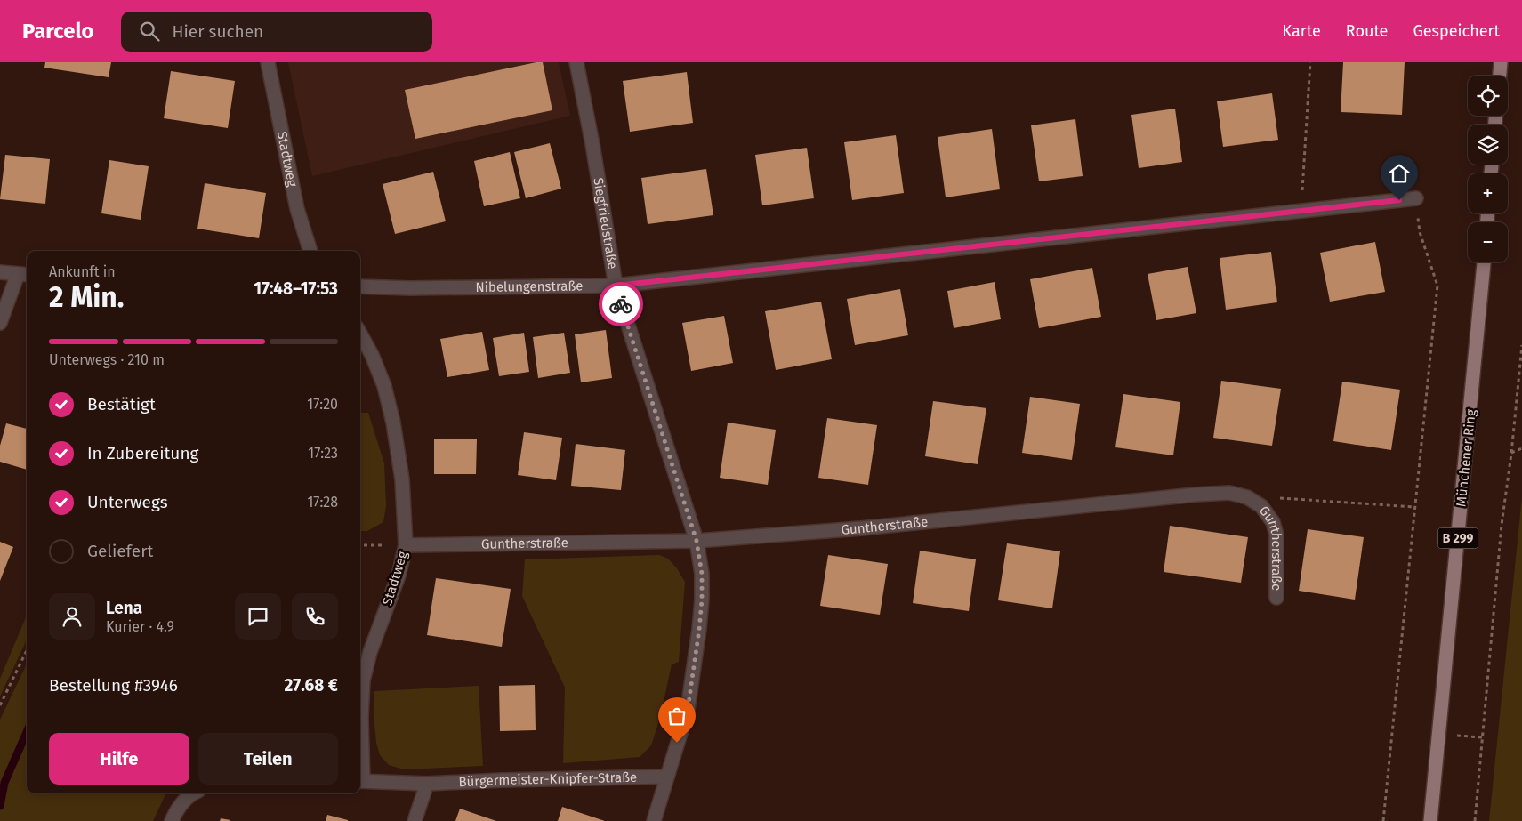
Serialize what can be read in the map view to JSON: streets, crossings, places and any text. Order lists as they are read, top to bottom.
{
  "streets": {
    "main road": ["Münchener Ring", "B 299"],
    "street": [
      "Stadtweg",
      "Siegfriedstraße",
      "Nibelungenstraße",
      "Guntherstraße",
      "Bürgermeister-Knipfer-Straße"
    ]
  },
  "crossings": [
    ["Stadtweg", "Guntherstraße"],
    ["Stadtweg", "Bürgermeister-Knipfer-Straße"],
    ["Siegfriedstraße", "Nibelungenstraße"],
    ["Siegfriedstraße", "Guntherstraße"],
    ["Siegfriedstraße", "Bürgermeister-Knipfer-Straße"]
  ],
  "page": {
    "header": "Parcelo",
    "search": "Hier suchen",
    "nav": ["Karte", "Route", "Gespeichert"],
    "map_buttons": ["+", "−"],
    "heading": ["2 Min.", "Ankunft in", "17:48–17:53"],
    "panel": [
      "Lena",
      "Kurier · 4.9",
      "Bestellung #3946",
      "27.68 €"
    ],
    "bar": "Unterwegs · 210 m",
    "list": [
      ["Bestätigt", "17:20"],
      ["In Zubereitung", "17:23"],
      ["Unterwegs", "17:28"],
      "Geliefert"
    ],
    "buttons": ["Hilfe", "Teilen"]
  }
}
